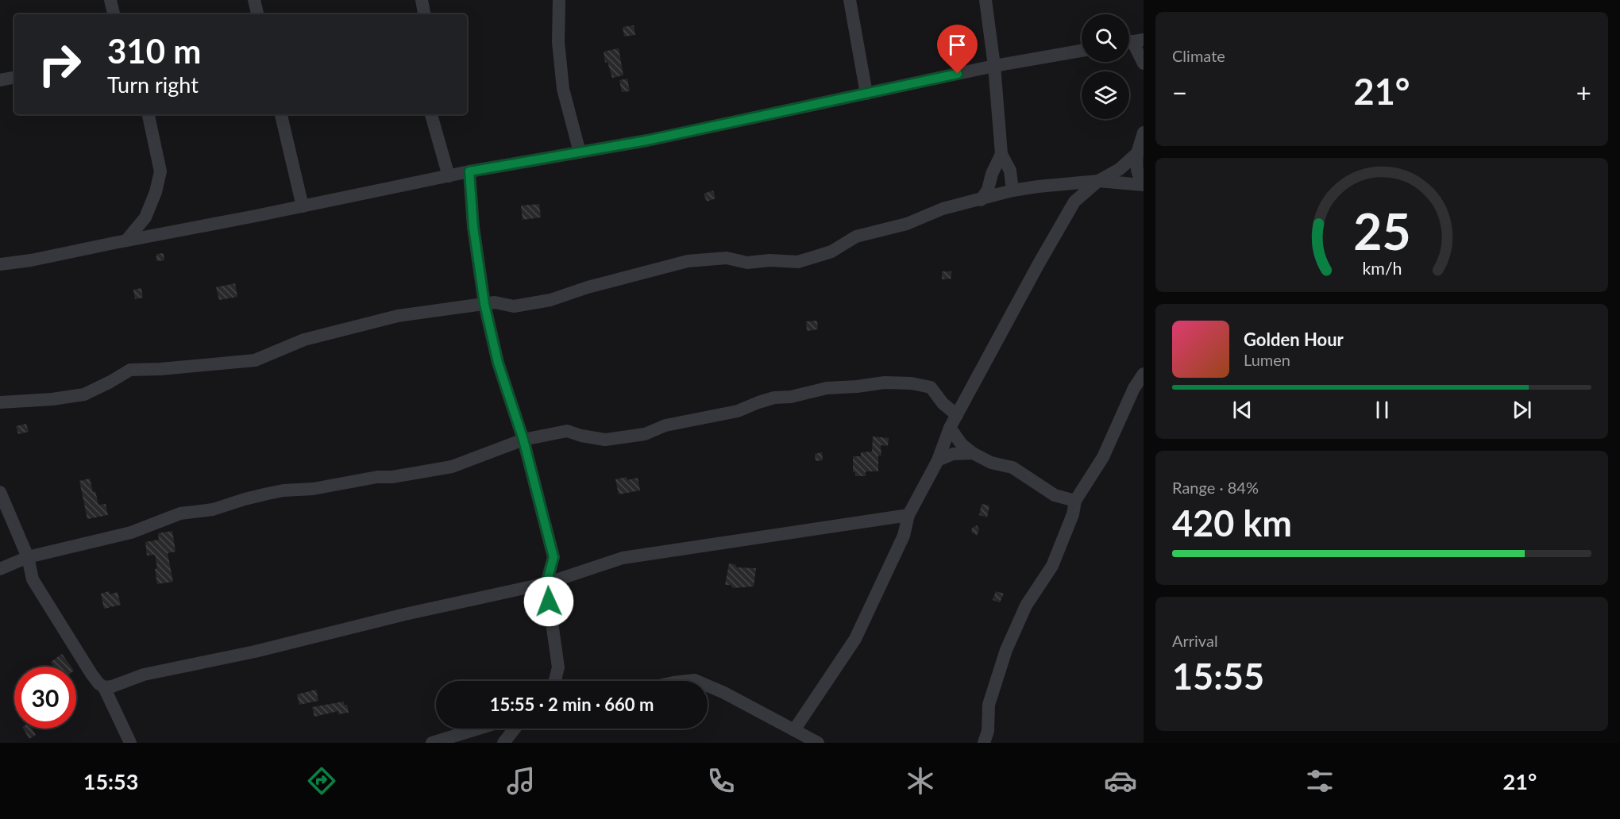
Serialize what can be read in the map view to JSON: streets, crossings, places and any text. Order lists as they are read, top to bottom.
{
  "page": {
    "tile": [
      "Climate",
      ["Range · 84%", "420 km"],
      ["Arrival", "15:55"]
    ],
    "turn": ["310 m", "Turn right"],
    "heat": ["−", "21°", "+"],
    "song": ["Golden Hour", "Lumen"],
    "limit": "30",
    "trip": "15:55 · 2 min · 660 m",
    "tabs": ["15:53", "21°"],
    "gauge": ["25", "km/h"]
  }
}
